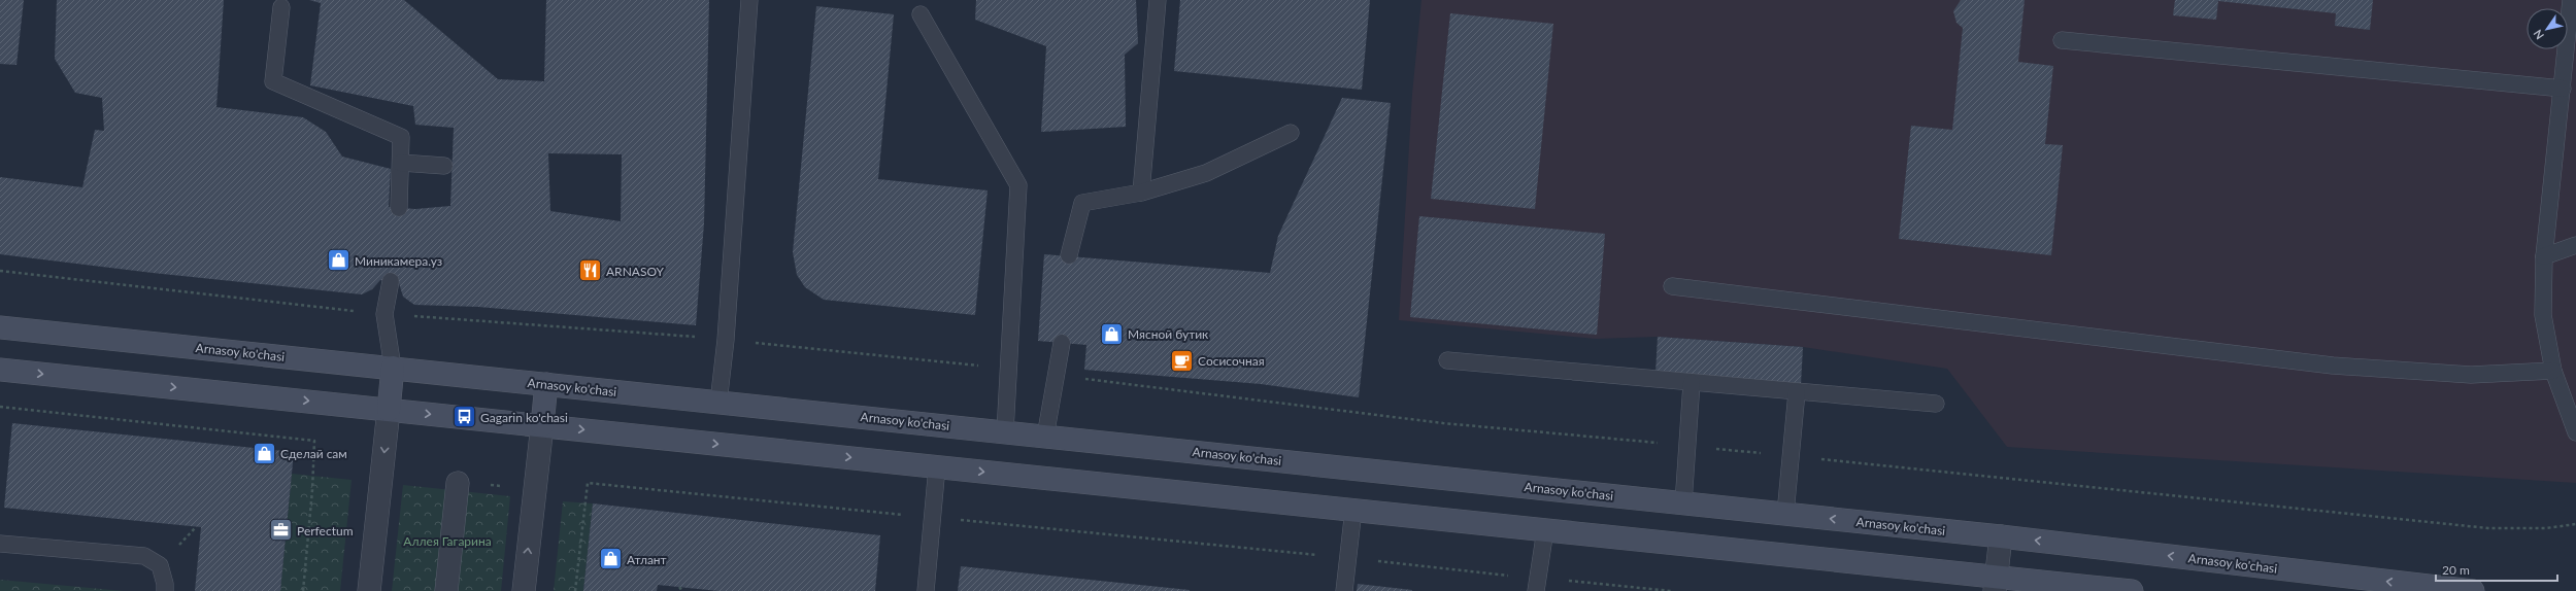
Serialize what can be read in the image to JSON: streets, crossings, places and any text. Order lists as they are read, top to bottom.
{
  "streets": {
    "main road": ["Arnasoy ko'chasi"]
  },
  "parks": ["Аллея Гагарина"],
  "places": {
    "shop": [
      "Миникамера.уз",
      "Мясной бутик",
      "Сделай сам",
      "Атлант"
    ],
    "restaurant": ["ARNASOY"],
    "cafe": ["Сосисочная"],
    "bus stop": ["Gagarin ko'chasi"],
    "office": ["Perfectum"]
  },
  "scale_bar": "20 m",
  "north": "bottom left"
}
